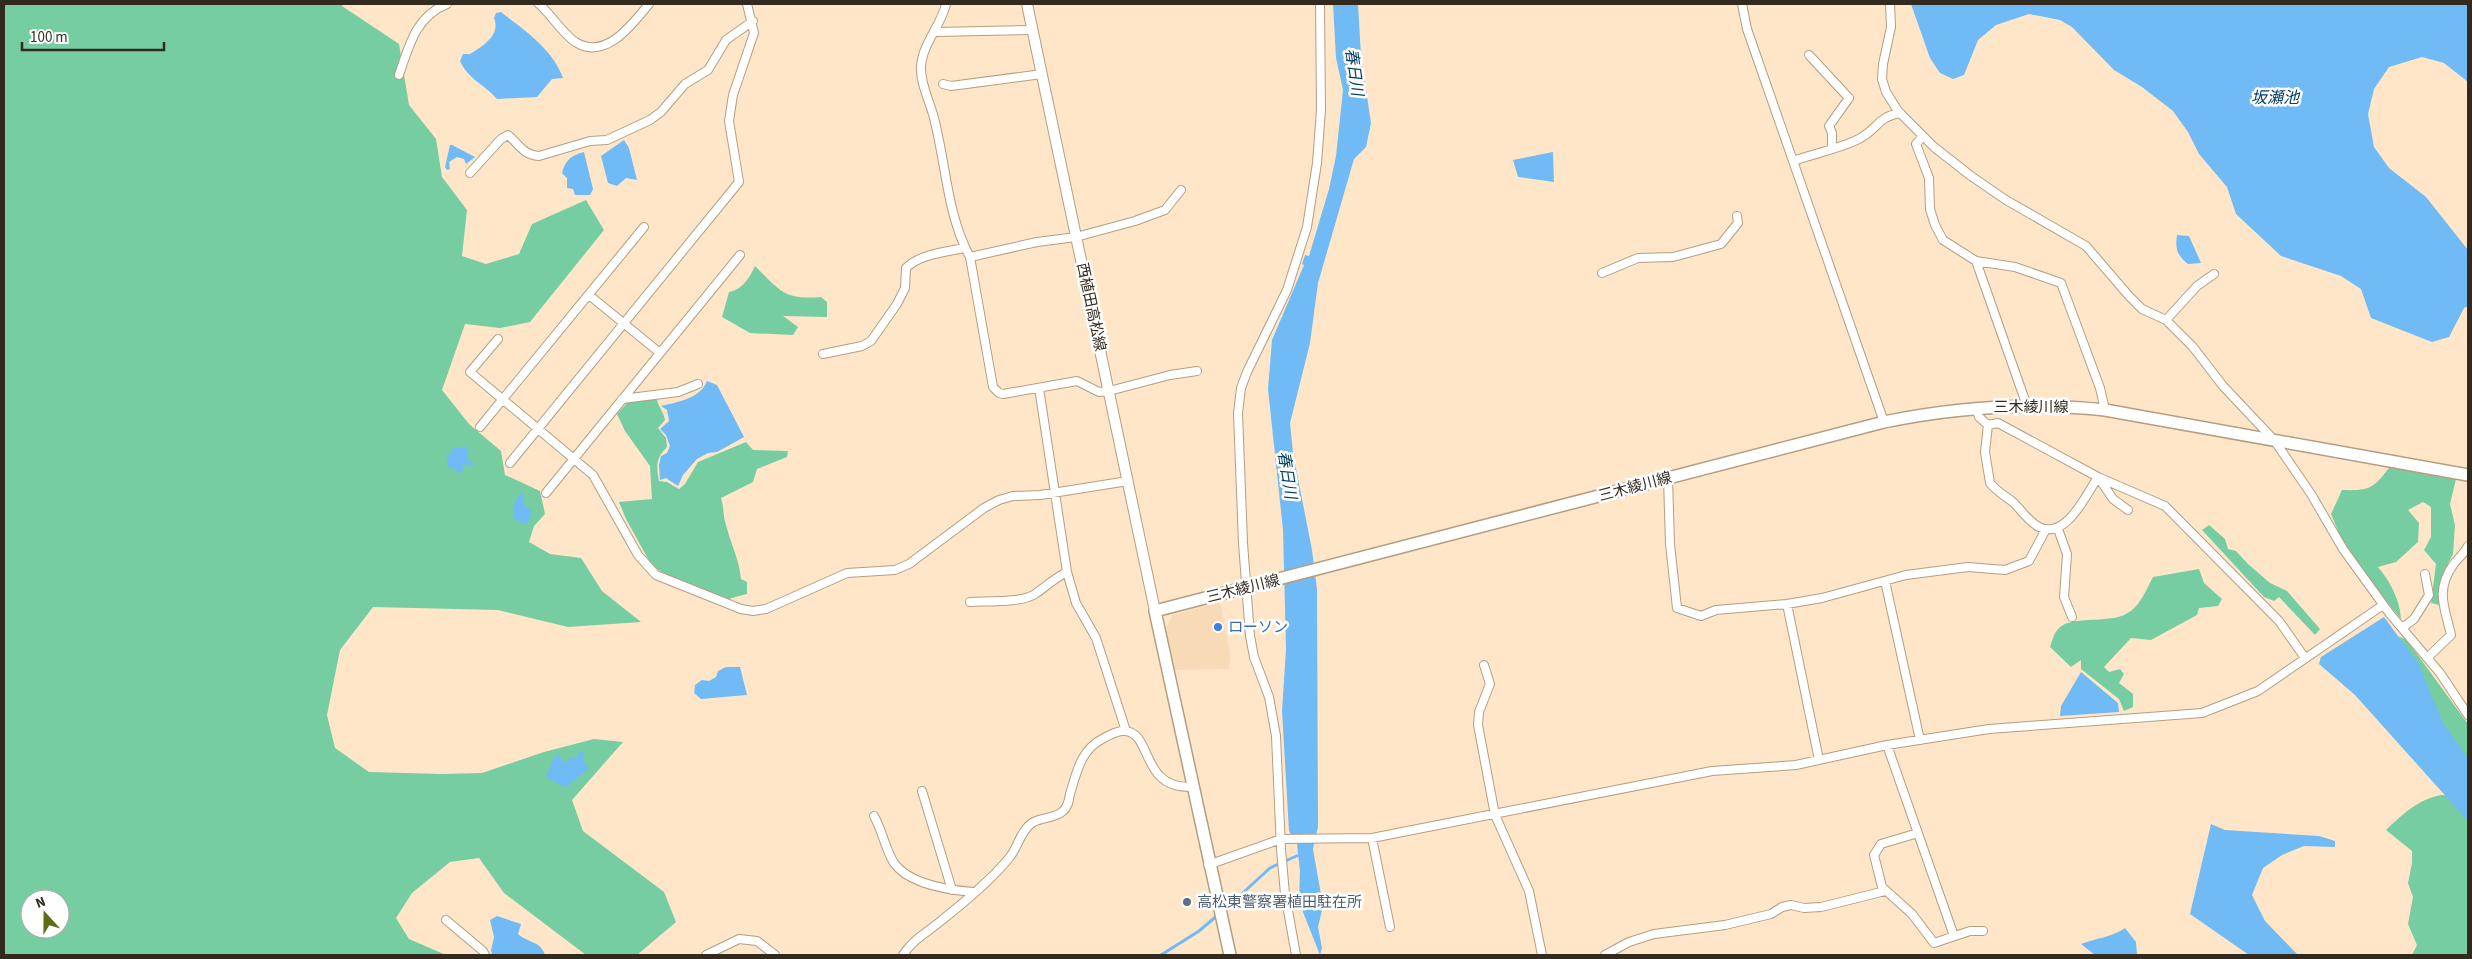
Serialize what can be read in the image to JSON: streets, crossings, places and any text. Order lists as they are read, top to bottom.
{
  "streets": {
    "main road": ["西植田高松線", "三木綾川線"]
  },
  "crossings": [
    ["西植田高松線", "三木綾川線"]
  ],
  "water": ["春日川", "坂瀬池"],
  "places": ["ローソン", "高松東警察署植田駐在所"],
  "scale_bar": "100 m",
  "north": "top"
}
